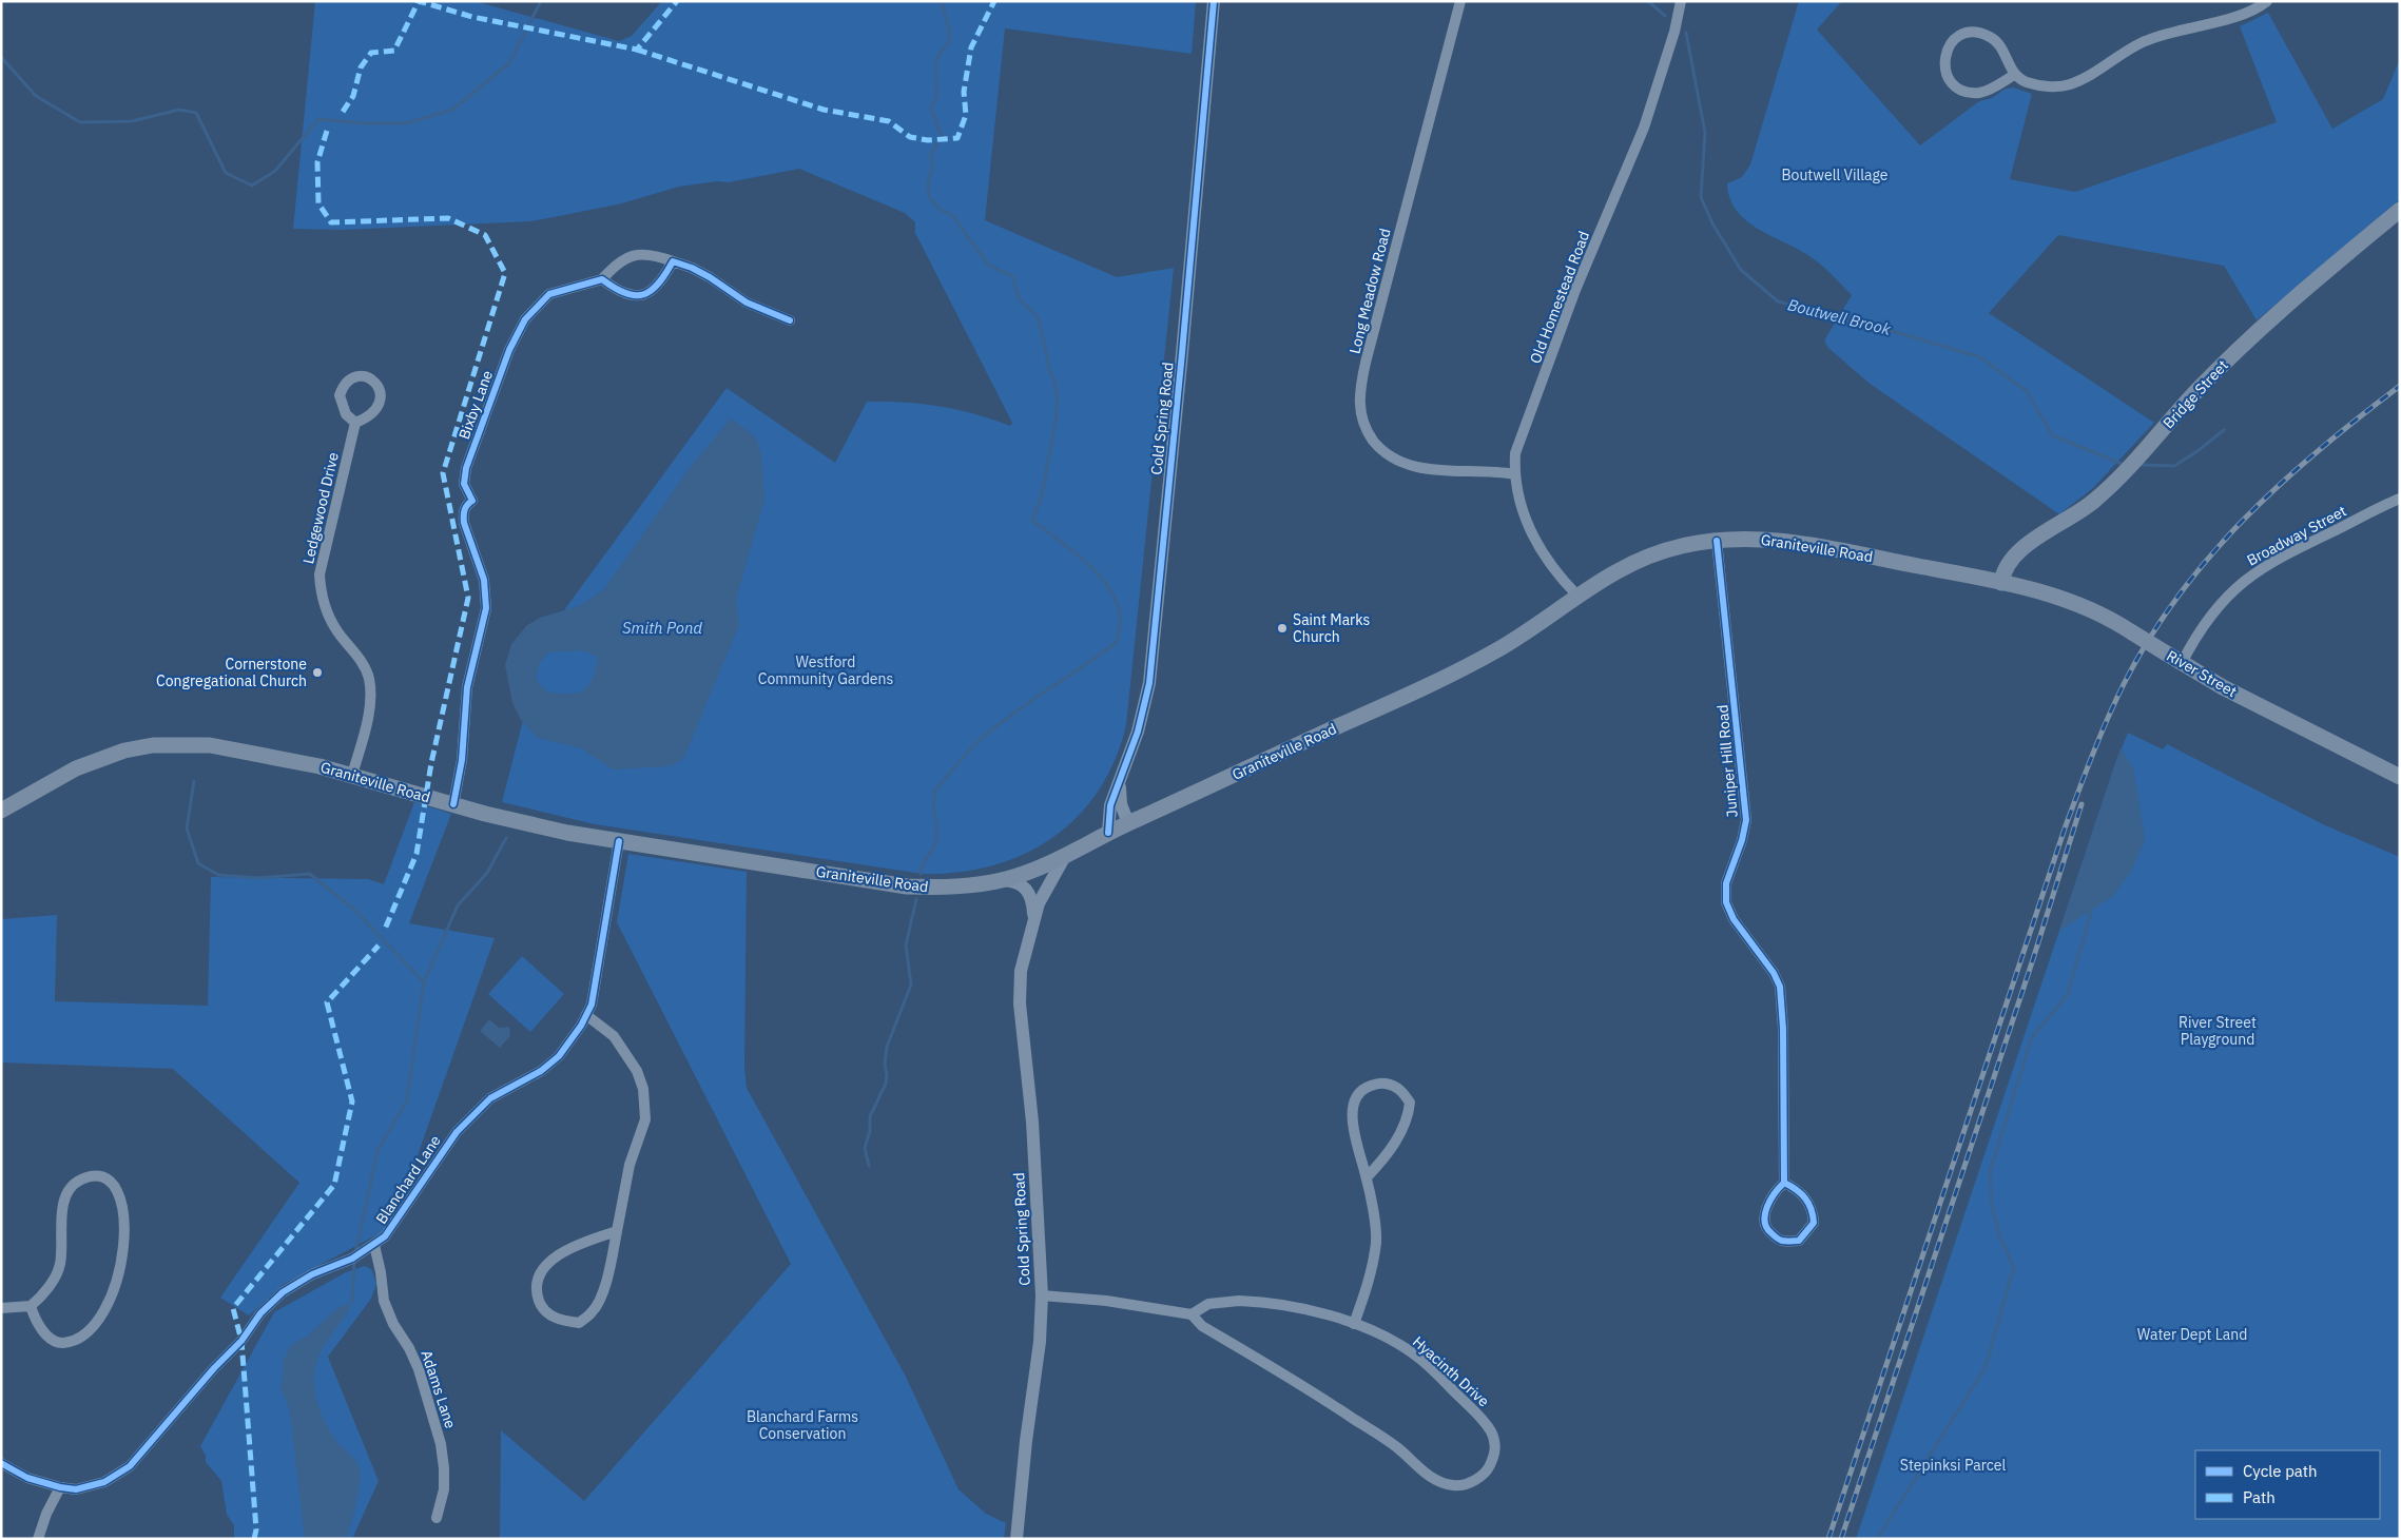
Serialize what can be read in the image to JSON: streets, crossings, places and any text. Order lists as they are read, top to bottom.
{
  "streets": {
    "main road": ["Bridge Street", "Graniteville Road", "River Street"],
    "street": [
      "Long Meadow Road",
      "Old Homestead Road",
      "Bixby Lane",
      "Cold Spring Road",
      "Ledgewood Drive",
      "Broadway Street",
      "Juniper Hill Road",
      "Blanchard Lane",
      "Hyacinth Drive",
      "Adams Lane"
    ]
  },
  "crossings": [
    ["Long Meadow Road", "Old Homestead Road"],
    ["Old Homestead Road", "Graniteville Road"],
    ["Bridge Street", "Graniteville Road"],
    ["Bridge Street", "River Street"],
    ["Bixby Lane", "Graniteville Road"],
    ["Cold Spring Road", "Graniteville Road"],
    ["Ledgewood Drive", "Graniteville Road"],
    ["Broadway Street", "River Street"],
    ["Graniteville Road", "River Street"],
    ["Graniteville Road", "Juniper Hill Road"],
    ["Graniteville Road", "Blanchard Lane"],
    ["Blanchard Lane", "Adams Lane"]
  ],
  "water": ["Boutwell Brook", "Smith Pond"],
  "parks": [
    "Boutwell Village",
    "Westford Community Gardens",
    "River Street Playground",
    "Water Dept Land",
    "Blanchard Farms Conservation",
    "Stepinksi Parcel"
  ],
  "places": ["Saint Marks Church", "Cornerstone Congregational Church"],
  "legend": ["Cycle path", "Path"]
}
